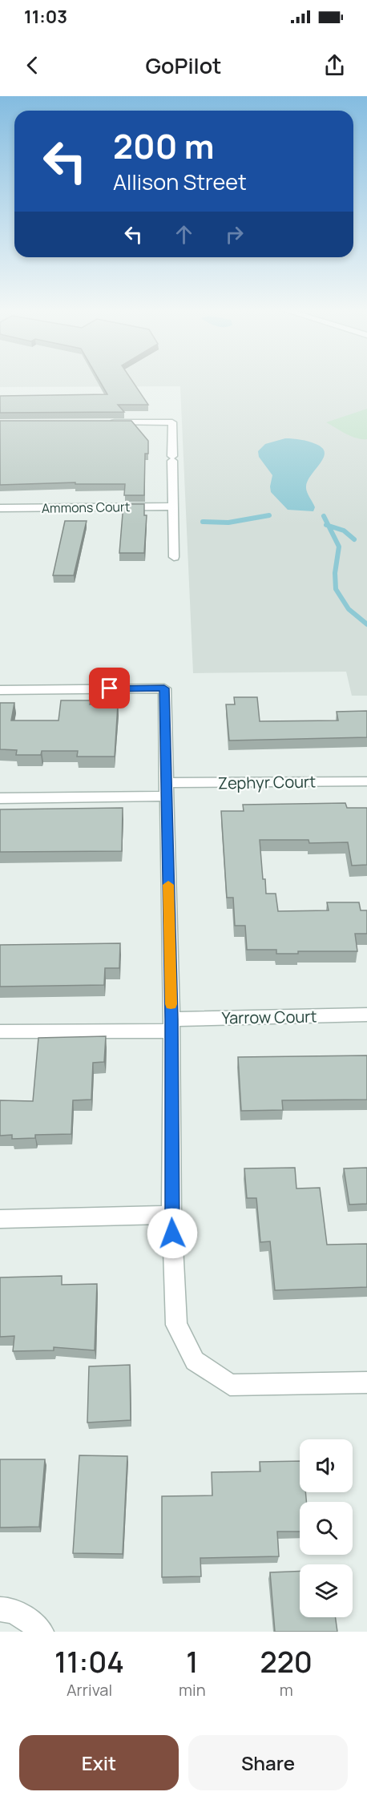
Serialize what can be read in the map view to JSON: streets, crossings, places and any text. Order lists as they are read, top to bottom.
{
  "streets": {
    "street": ["Ammons Court", "Zephyr Court", "Yarrow Court"]
  },
  "page": {
    "status": "11:03",
    "header": "GoPilot",
    "turn": ["200 m", "Allison Street"],
    "eta": [
      "11:04",
      "Arrival",
      "1",
      "min",
      "220",
      "m"
    ],
    "buttons": ["Exit", "Share"]
  }
}
